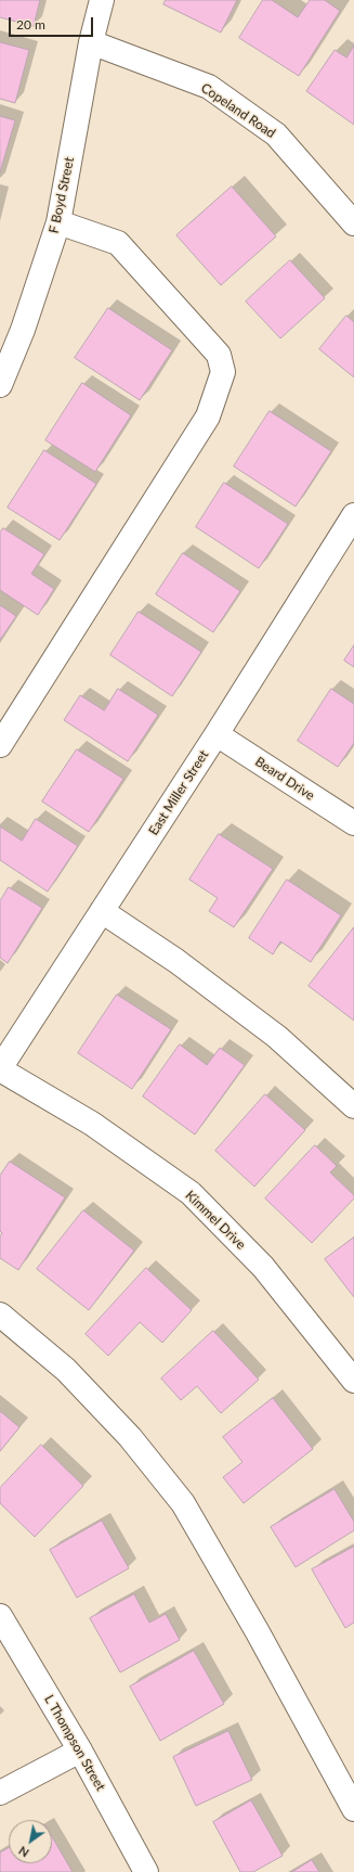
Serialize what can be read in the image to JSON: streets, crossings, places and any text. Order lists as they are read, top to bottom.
{
  "streets": {
    "street": [
      "Copeland Road",
      "F Boyd Street",
      "Beard Drive",
      "East Miller Street",
      "Kimmel Drive",
      "L Thompson Street"
    ]
  },
  "crossings": [
    ["Copeland Road", "F Boyd Street"],
    ["Beard Drive", "East Miller Street"],
    ["East Miller Street", "Kimmel Drive"]
  ],
  "scale_bar": "20 m",
  "north": "bottom left"
}
